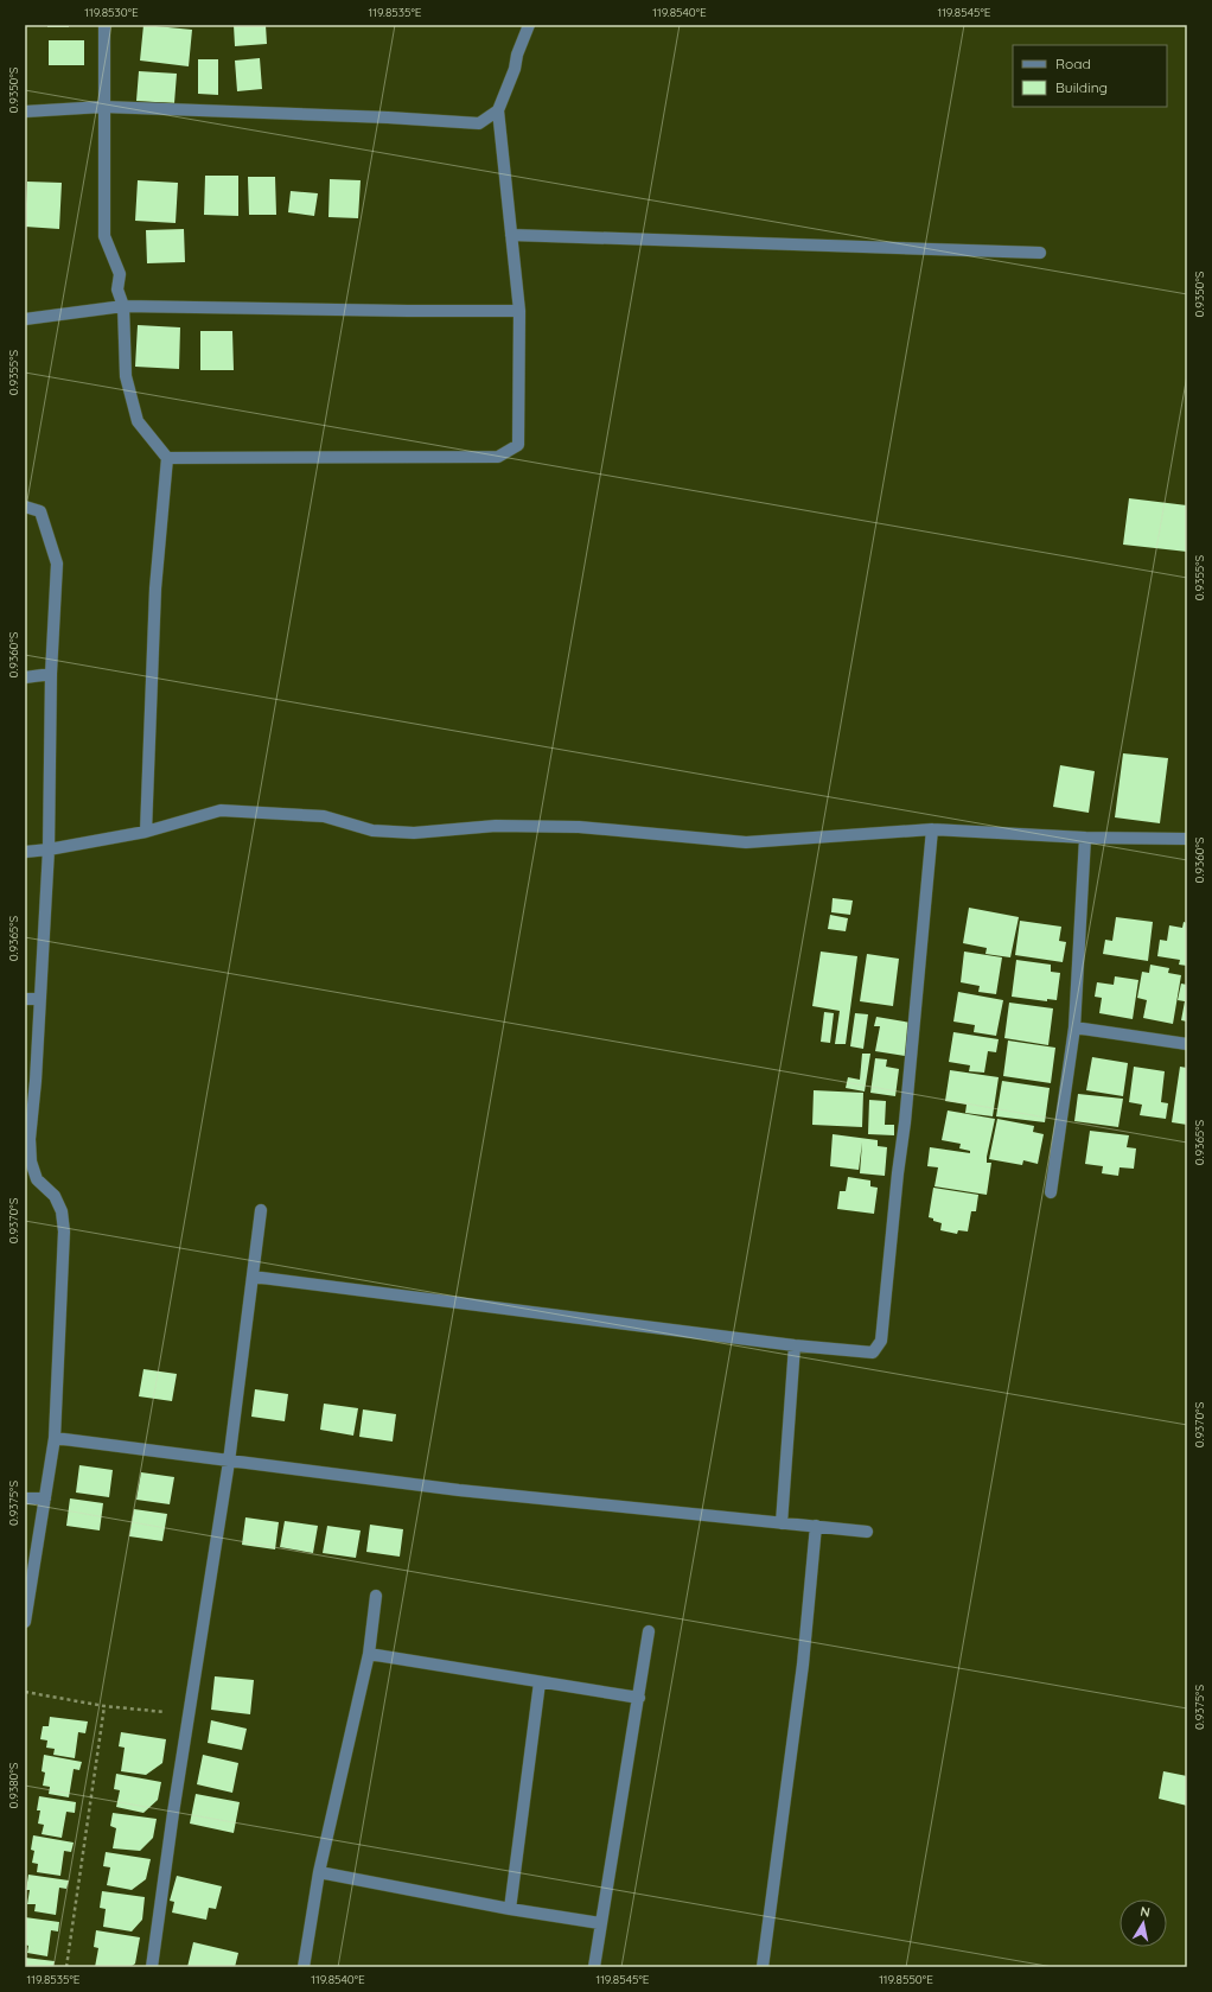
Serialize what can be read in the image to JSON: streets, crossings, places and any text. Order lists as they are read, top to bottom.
{
  "legend": ["Road", "Building"],
  "north": "top",
  "coordinates": [
    "119.8530°E",
    "119.8535°E",
    "119.8540°E",
    "119.8545°E",
    "0.9350°S",
    "0.9355°S",
    "0.9360°S",
    "0.9365°S",
    "0.9370°S",
    "0.9375°S",
    "0.9380°S",
    "119.8550°E"
  ]
}
